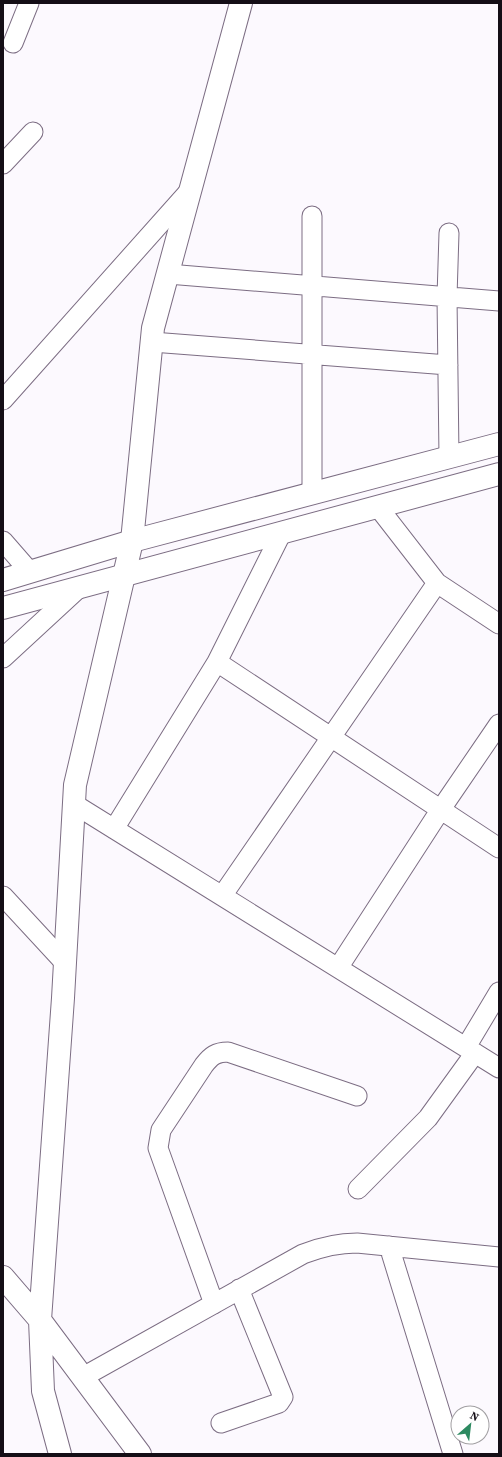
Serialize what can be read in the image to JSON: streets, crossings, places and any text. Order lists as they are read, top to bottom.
{
  "north": "top right"
}
